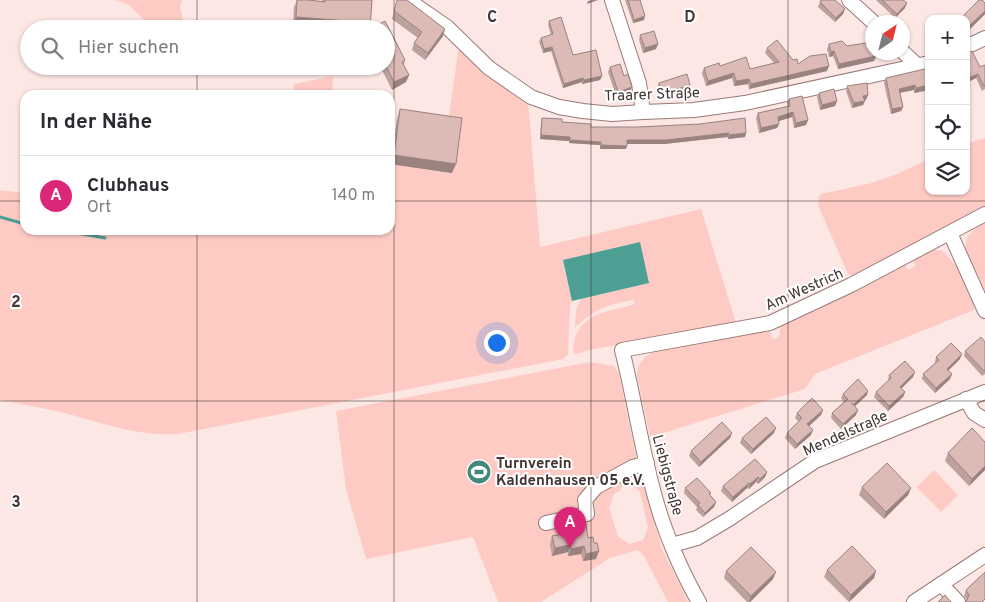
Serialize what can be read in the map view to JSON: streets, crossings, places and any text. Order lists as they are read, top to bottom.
{
  "streets": {
    "street": [
      "Traarer Straße",
      "Am Westrich",
      "Mendelstraße",
      "Liebigstraße"
    ]
  },
  "crossings": [
    ["Am Westrich", "Liebigstraße"],
    ["Mendelstraße", "Liebigstraße"]
  ],
  "places": {
    "sports": ["Turnverein Kaldenhausen 05 e.V."]
  },
  "north": "top right",
  "page": {
    "map_buttons": ["+", "−"],
    "search": "Hier suchen",
    "heading": "In der Nähe",
    "list": [
      {
        "mark": "A",
        "name": "Clubhaus",
        "note": "Ort",
        "value": "140 m"
      }
    ],
    "pins": "A"
  },
  "grid": {
    "columns": ["C", "D"],
    "rows": ["2", "3"]
  }
}
